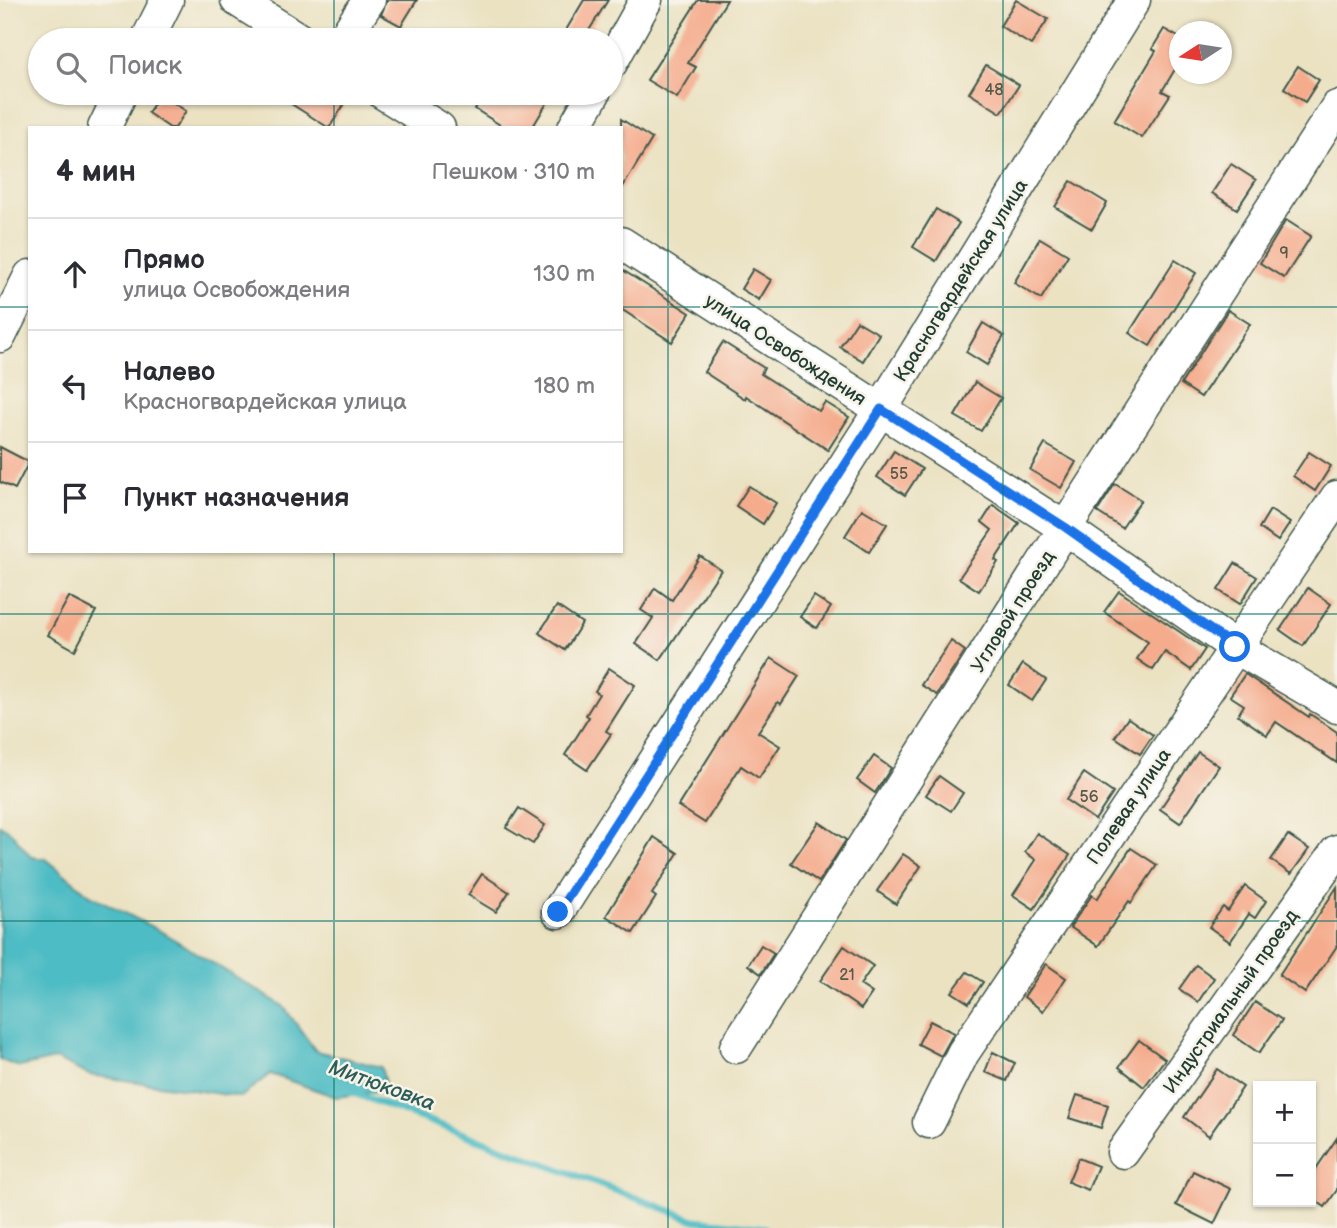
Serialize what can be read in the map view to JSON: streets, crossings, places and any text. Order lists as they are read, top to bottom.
{
  "streets": {
    "street": [
      "Красногвардейская улица",
      "улица Освобождения",
      "Угловой проезд",
      "Полевая улица",
      "Индустриальный проезд"
    ]
  },
  "crossings": [
    ["Красногвардейская улица", "улица Освобождения"],
    ["улица Освобождения", "Угловой проезд"],
    ["улица Освобождения", "Полевая улица"]
  ],
  "water": ["Митюковка"],
  "house_numbers": [
    "48",
    "9",
    "55",
    "56",
    "21"
  ],
  "north": "left",
  "page": {
    "search": "Поиск",
    "heading": ["4 мин", "Пешком · 310 m"],
    "list": [
      ["Прямо", "улица Освобождения", "130 m"],
      ["Налево", "Красногвардейская улица", "180 m"],
      "Пункт назначения"
    ],
    "map_buttons": ["+", "−"]
  }
}
